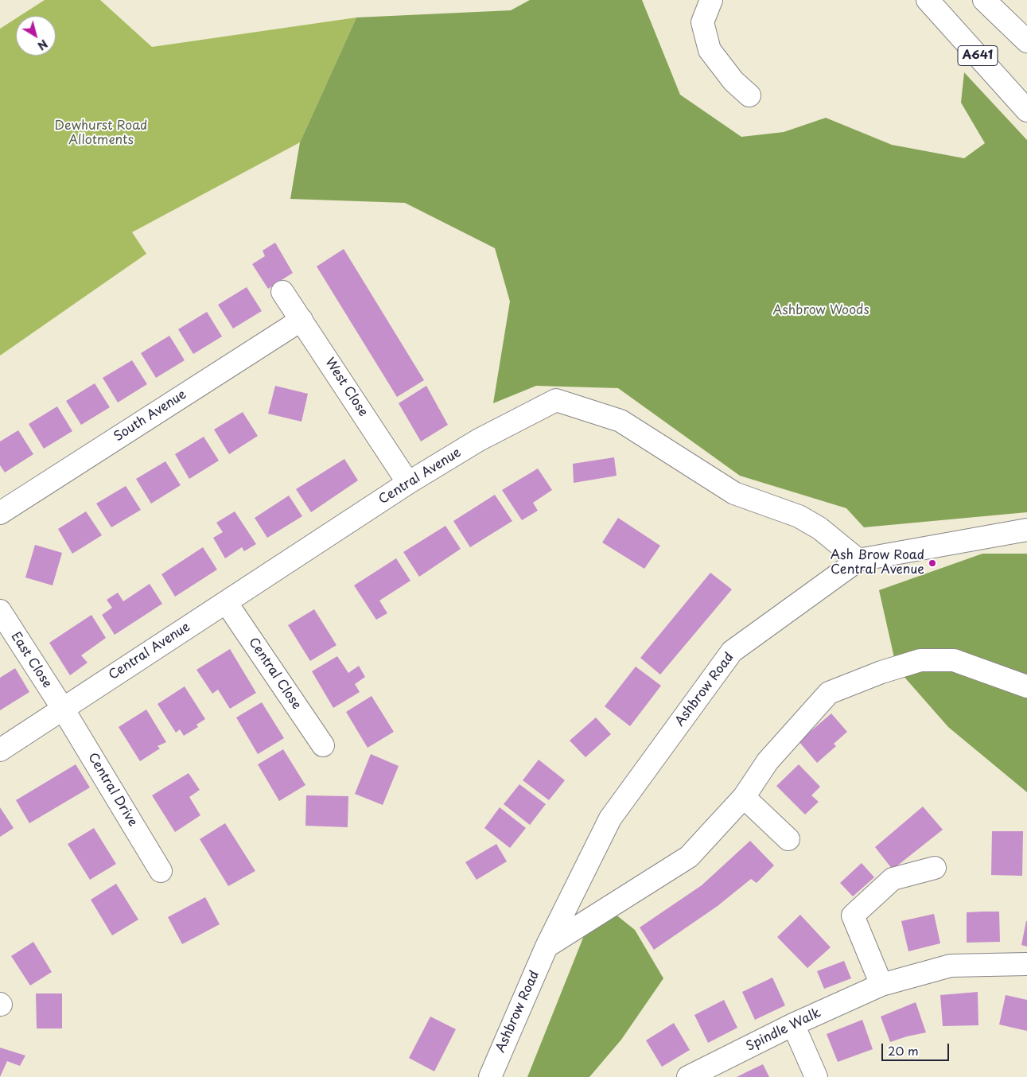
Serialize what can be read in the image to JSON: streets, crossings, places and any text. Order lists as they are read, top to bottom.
{
  "streets": {
    "street": [
      "A641",
      "West Close",
      "South Avenue",
      "Central Avenue",
      "East Close",
      "Central Close",
      "Ashbrow Road",
      "Central Drive",
      "Spindle Walk"
    ]
  },
  "crossings": [
    ["West Close", "South Avenue"],
    ["West Close", "Central Avenue"],
    ["Central Avenue", "East Close"],
    ["Central Avenue", "Central Close"],
    ["Central Avenue", "Ashbrow Road"],
    ["Central Avenue", "Central Drive"],
    ["East Close", "Central Drive"]
  ],
  "parks": ["Dewhurst Road Allotments", "Ashbrow Woods"],
  "places": ["Ash Brow Road Central Avenue"],
  "scale_bar": "20 m",
  "north": "bottom right"
}
